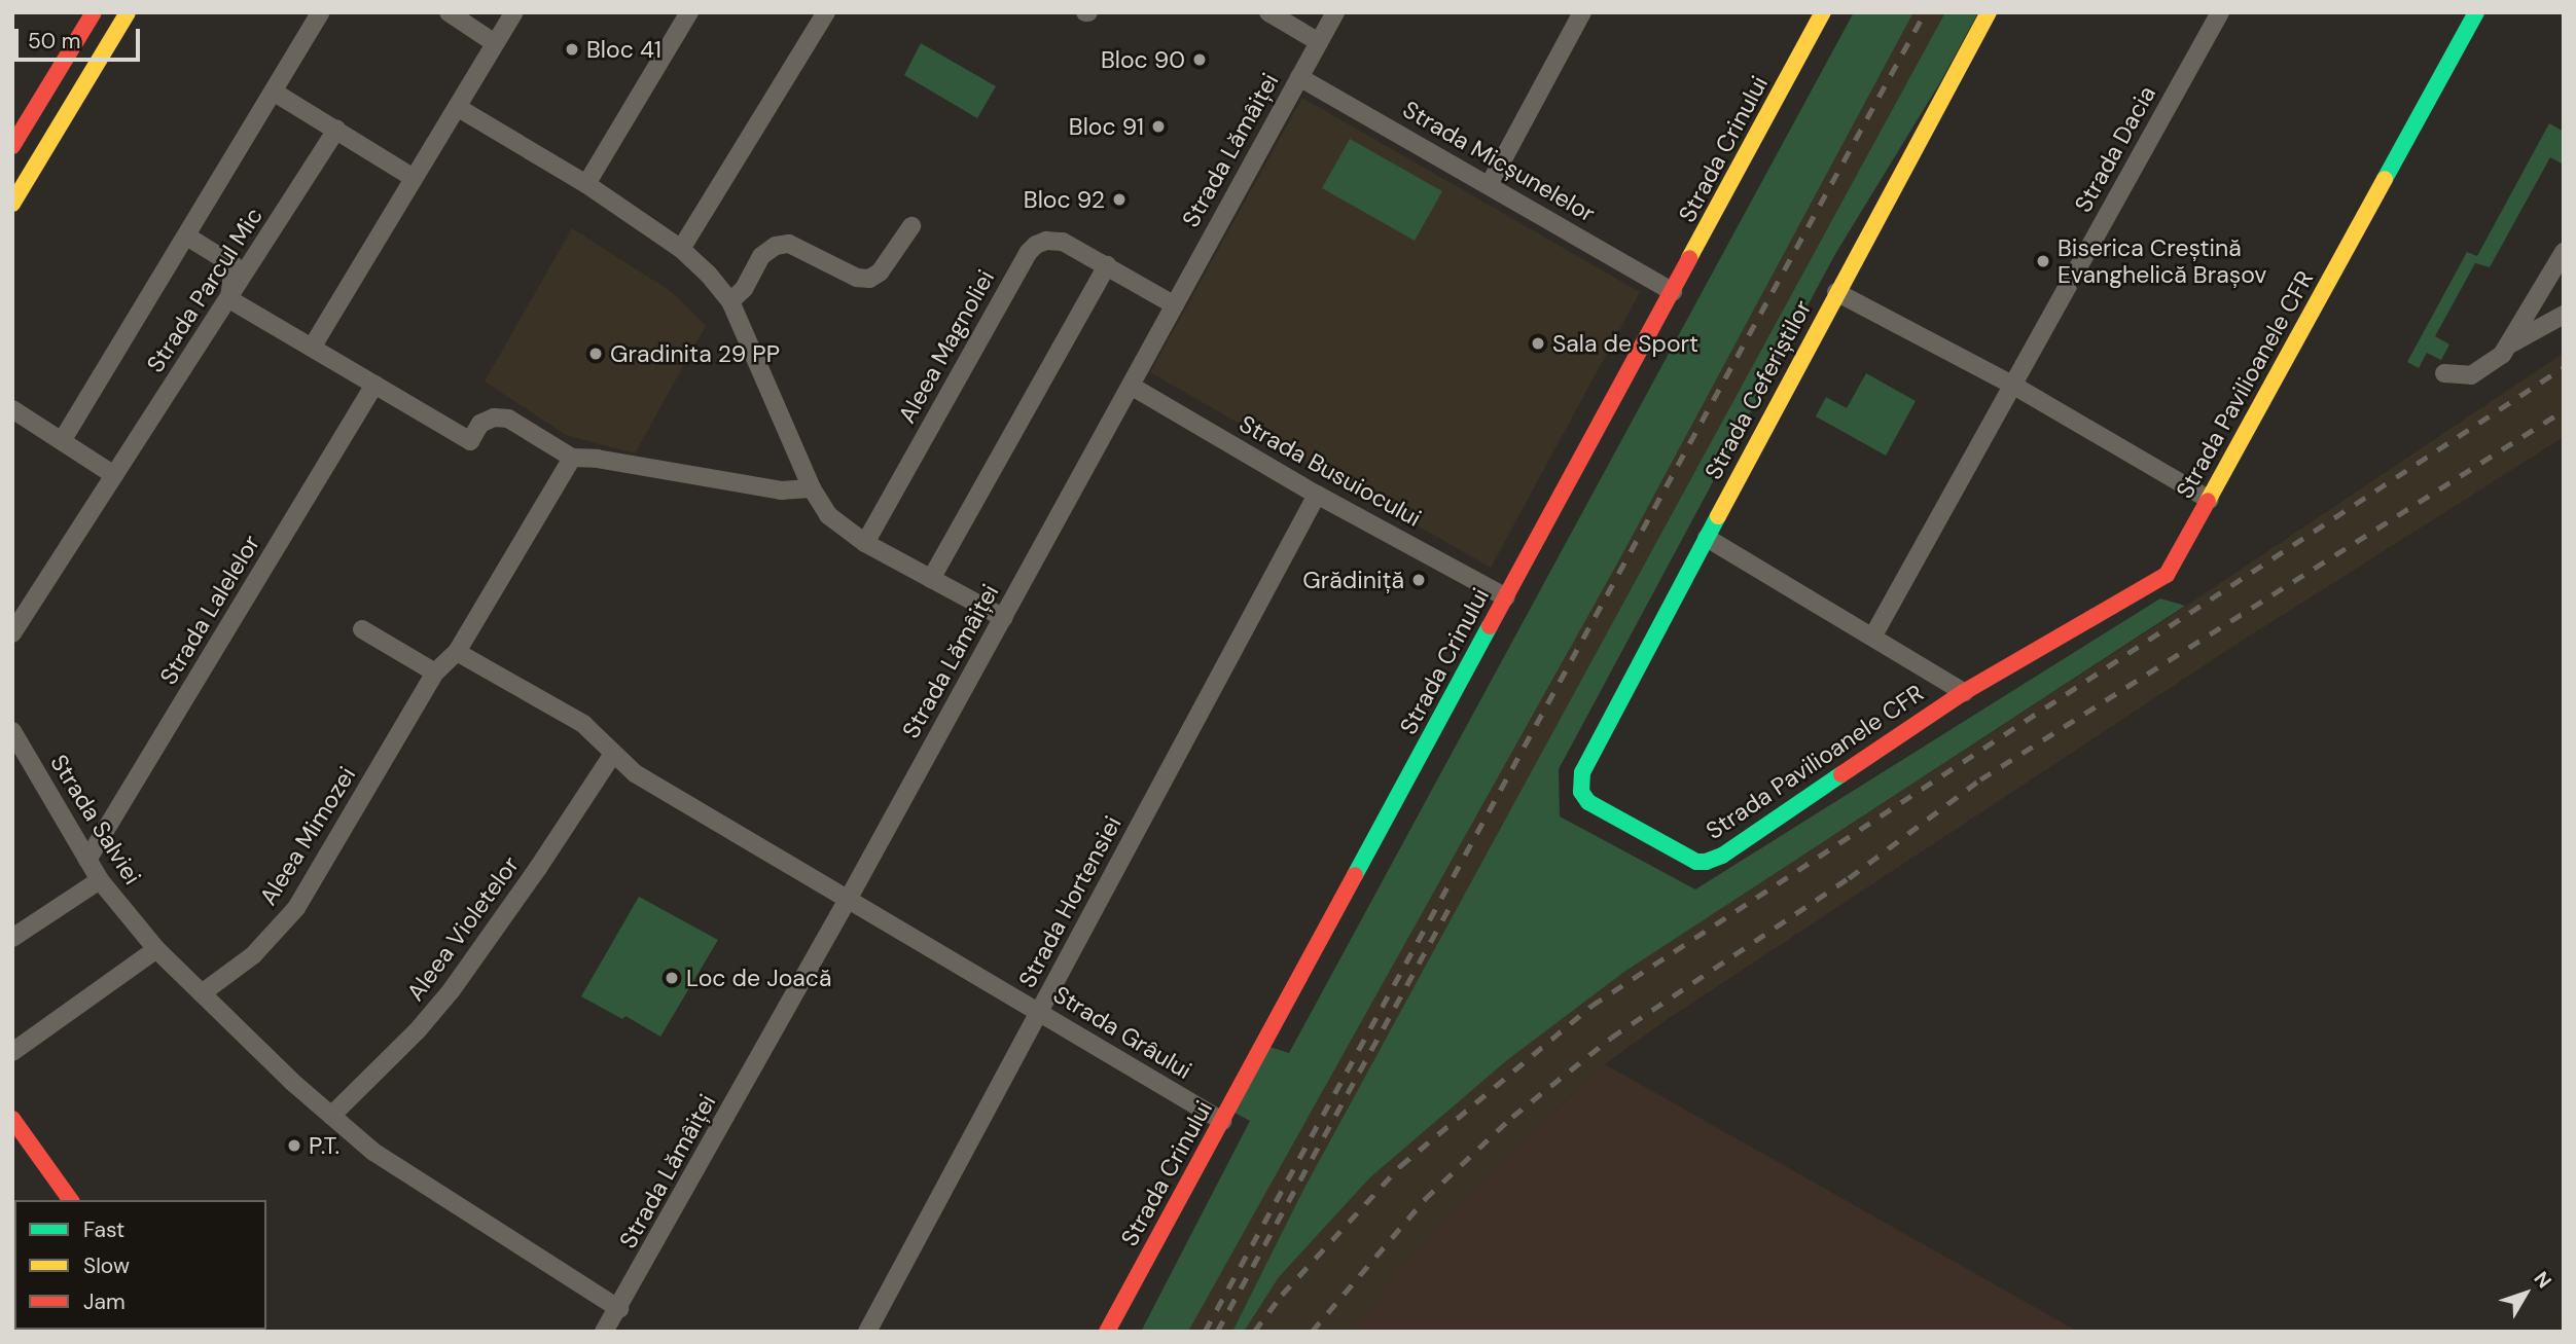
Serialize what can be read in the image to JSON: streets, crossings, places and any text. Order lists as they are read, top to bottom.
{
  "streets": {
    "street": [
      "Strada Crinului",
      "Strada Dacia",
      "Strada Lămâiței",
      "Strada Micșunelelor",
      "Strada Parcul Mic",
      "Aleea Magnoliei",
      "Strada Pavilioanele CFR",
      "Strada Ceferiștilor",
      "Strada Busuiocului",
      "Strada Lalelelor",
      "Strada Salviei",
      "Aleea Mimozei",
      "Strada Hortensiei",
      "Aleea Violetelor",
      "Strada Grâului"
    ]
  },
  "crossings": [
    ["Strada Crinului", "Strada Micșunelelor"],
    ["Strada Crinului", "Strada Busuiocului"],
    ["Strada Crinului", "Strada Grâului"],
    ["Strada Dacia", "Strada Pavilioanele CFR"],
    ["Strada Lămâiței", "Strada Micșunelelor"],
    ["Strada Lămâiței", "Aleea Magnoliei"],
    ["Strada Lămâiței", "Strada Busuiocului"],
    ["Strada Lămâiței", "Strada Grâului"],
    ["Strada Pavilioanele CFR", "Strada Ceferiștilor"],
    ["Strada Busuiocului", "Strada Hortensiei"],
    ["Strada Lalelelor", "Strada Salviei"],
    ["Strada Salviei", "Aleea Mimozei"],
    ["Strada Hortensiei", "Strada Grâului"]
  ],
  "places": [
    "Bloc 41",
    "Bloc 90",
    "Bloc 91",
    "Bloc 92",
    "Biserica Creștină Evanghelică Brașov",
    "Sala de Sport",
    "Gradinita 29 PP",
    "Grădiniță",
    "Loc de Joacă",
    "P.T."
  ],
  "legend": ["Fast", "Slow", "Jam"],
  "scale_bar": "50 m",
  "north": "top right"
}
